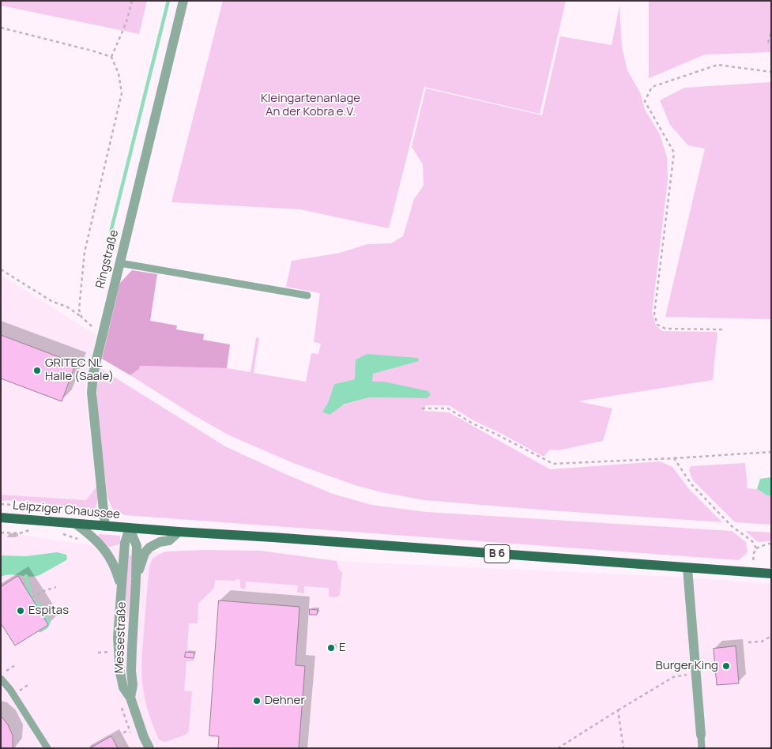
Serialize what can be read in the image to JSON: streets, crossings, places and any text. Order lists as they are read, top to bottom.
{
  "streets": {
    "main road": ["Leipziger Chaussee", "B 6"],
    "street": ["Ringstraße", "Messestraße"]
  },
  "crossings": [
    ["Ringstraße", "Leipziger Chaussee"],
    ["Leipziger Chaussee", "B 6"],
    ["Leipziger Chaussee", "Messestraße"],
    ["B 6", "Messestraße"]
  ],
  "parks": ["Kleingartenanlage An der Kobra e.V."],
  "places": [
    "GRITEC NL Halle (Saale)",
    "Espitas",
    "E",
    "Burger King",
    "Dehner"
  ]
}
